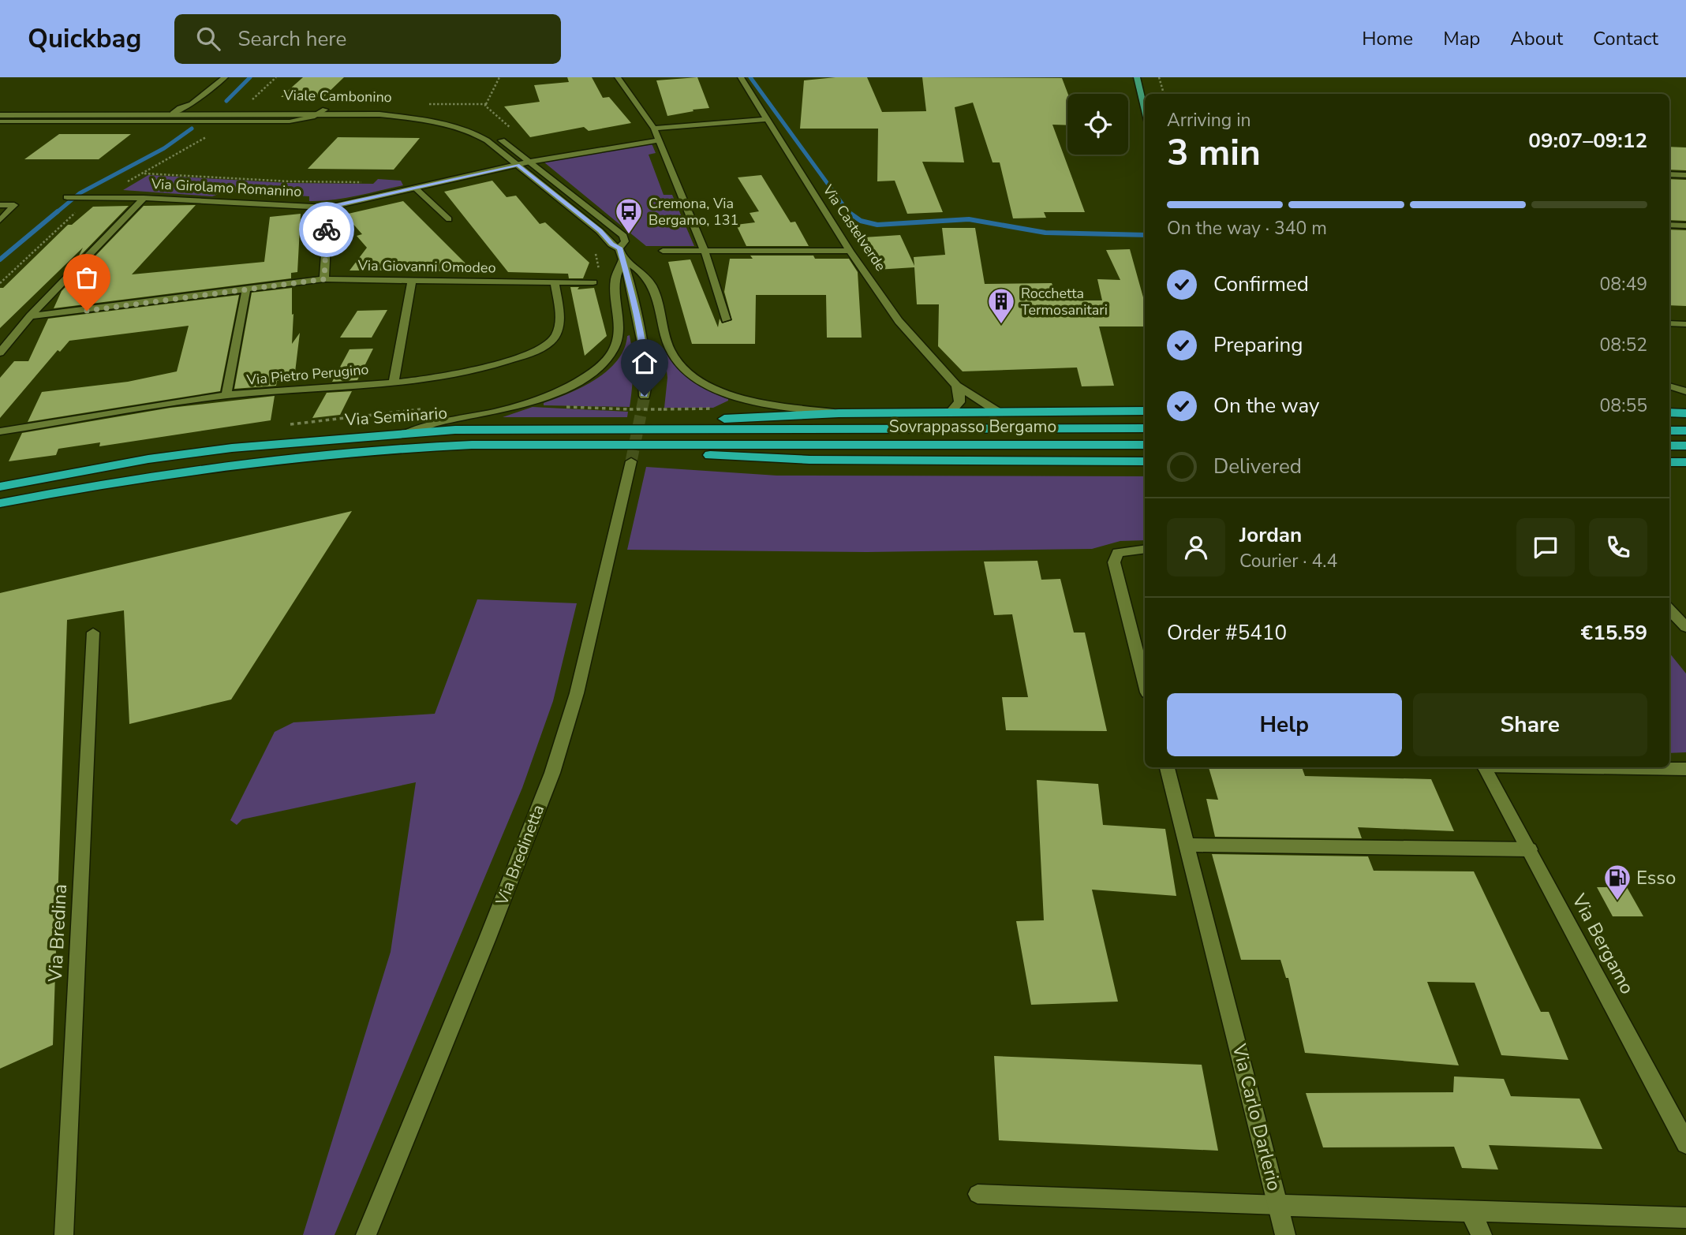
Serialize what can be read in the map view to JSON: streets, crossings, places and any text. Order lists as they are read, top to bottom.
{
  "streets": {
    "highway": ["Via Seminario", "Sovrappasso Bergamo"],
    "street": [
      "Viale Cambonino",
      "Via Girolamo Romanino",
      "Via Castelverde",
      "Via Giovanni Omodeo",
      "Via Pietro Perugino",
      "Via Bredinetta",
      "Via Bergamo",
      "Via Carlo Darlerio"
    ],
    "lane": ["Via Bredina"]
  },
  "crossings": [
    ["Viale Cambonino", "Via Girolamo Romanino"],
    ["Via Giovanni Omodeo", "Via Pietro Perugino"],
    ["Via Seminario", "Sovrappasso Bergamo"]
  ],
  "places": {
    "bus stop": ["Cremona, Via Bergamo, 131"],
    "building": ["Rocchetta Termosanitari"],
    "fuel station": ["Esso"]
  },
  "page": {
    "header": "Quickbag",
    "search": "Search here",
    "nav": [
      "Home",
      "Map",
      "About",
      "Contact"
    ],
    "heading": ["3 min", "Arriving in", "09:07–09:12"],
    "panel": [
      "Jordan",
      "Courier · 4.4",
      "Order #5410",
      "€15.59"
    ],
    "bar": "On the way · 340 m",
    "list": [
      ["Confirmed", "08:49"],
      ["Preparing", "08:52"],
      ["On the way", "08:55"],
      "Delivered"
    ],
    "buttons": ["Help", "Share"]
  }
}
